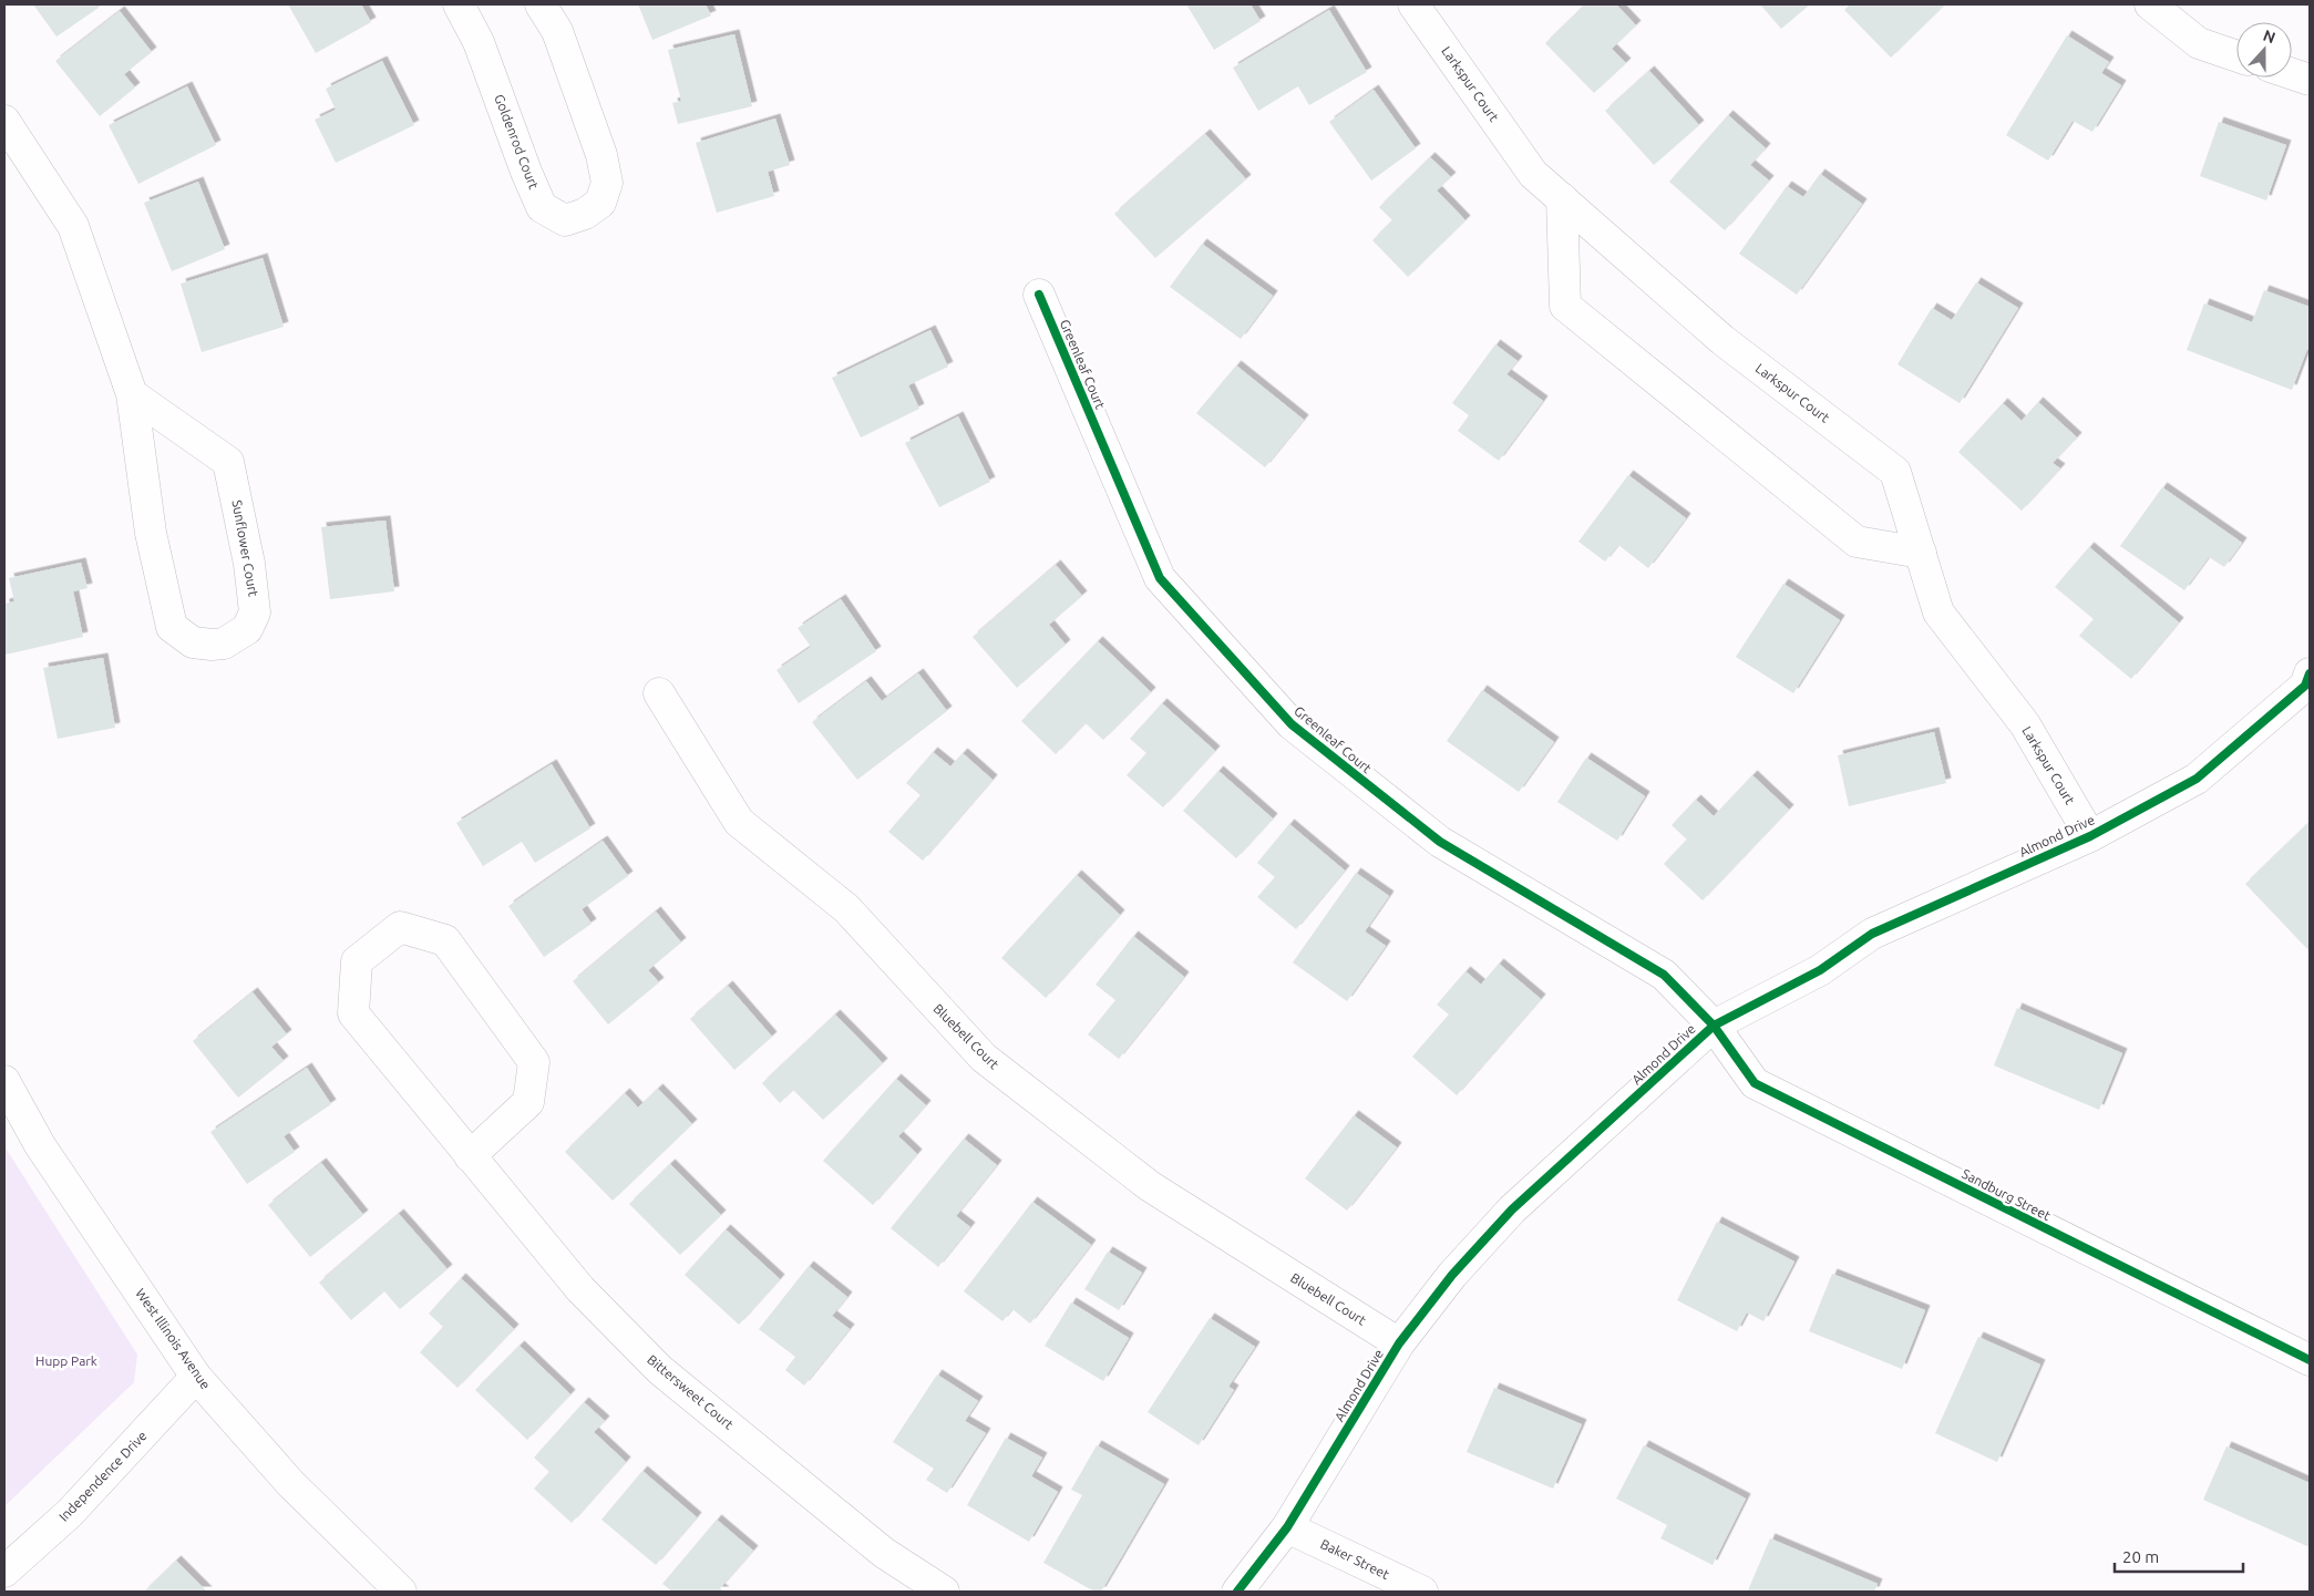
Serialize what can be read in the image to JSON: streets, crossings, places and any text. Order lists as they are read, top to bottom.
{
  "streets": {
    "street": [
      "Larkspur Court",
      "Goldenrod Court",
      "Greenleaf Court",
      "Sunflower Court",
      "Almond Drive",
      "Bluebell Court",
      "Sandburg Street",
      "West Illinois Avenue",
      "Bittersweet Court",
      "Independence Drive",
      "Baker Street"
    ]
  },
  "crossings": [
    ["Larkspur Court", "Almond Drive"],
    ["Greenleaf Court", "Almond Drive"],
    ["Greenleaf Court", "Sandburg Street"],
    ["Almond Drive", "Bluebell Court"],
    ["Almond Drive", "Sandburg Street"],
    ["Almond Drive", "Baker Street"],
    ["West Illinois Avenue", "Independence Drive"]
  ],
  "parks": ["Hupp Park"],
  "scale_bar": "20 m",
  "north": "top"
}
